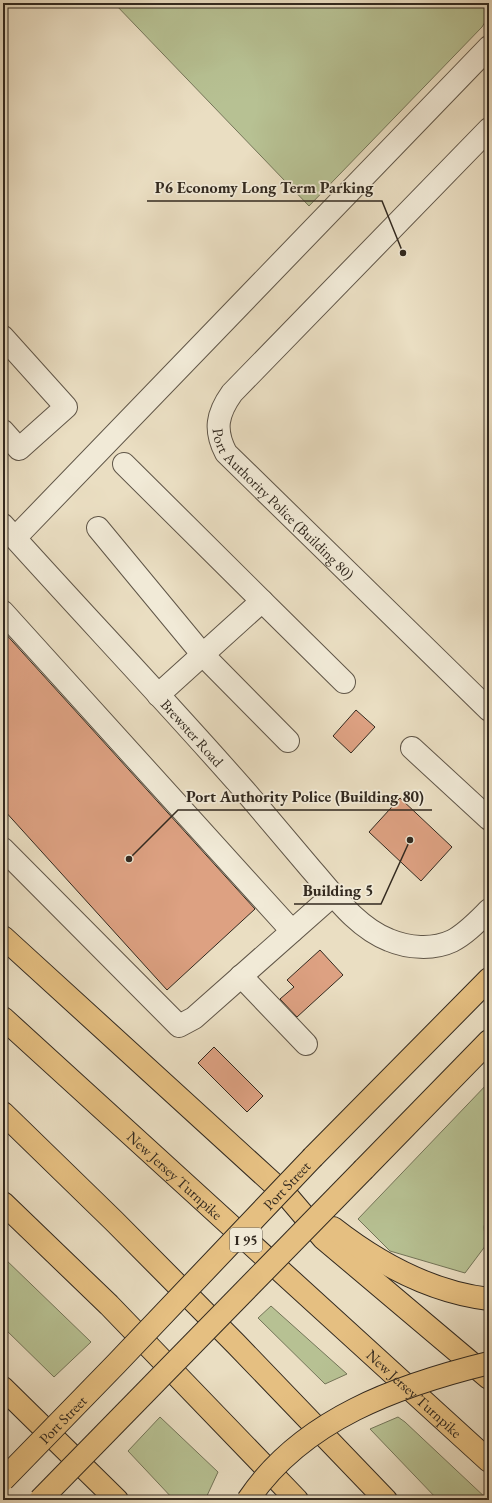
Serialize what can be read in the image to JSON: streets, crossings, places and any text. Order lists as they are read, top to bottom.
{
  "streets": {
    "main road": ["New Jersey Turnpike", "Port Street", "I 95"],
    "street": ["Port Authority Police (Building 80)", "Brewster Road"]
  },
  "places": ["P6 Economy Long Term Parking", "Building 5", "Port Authority Police (Building 80)"]
}
